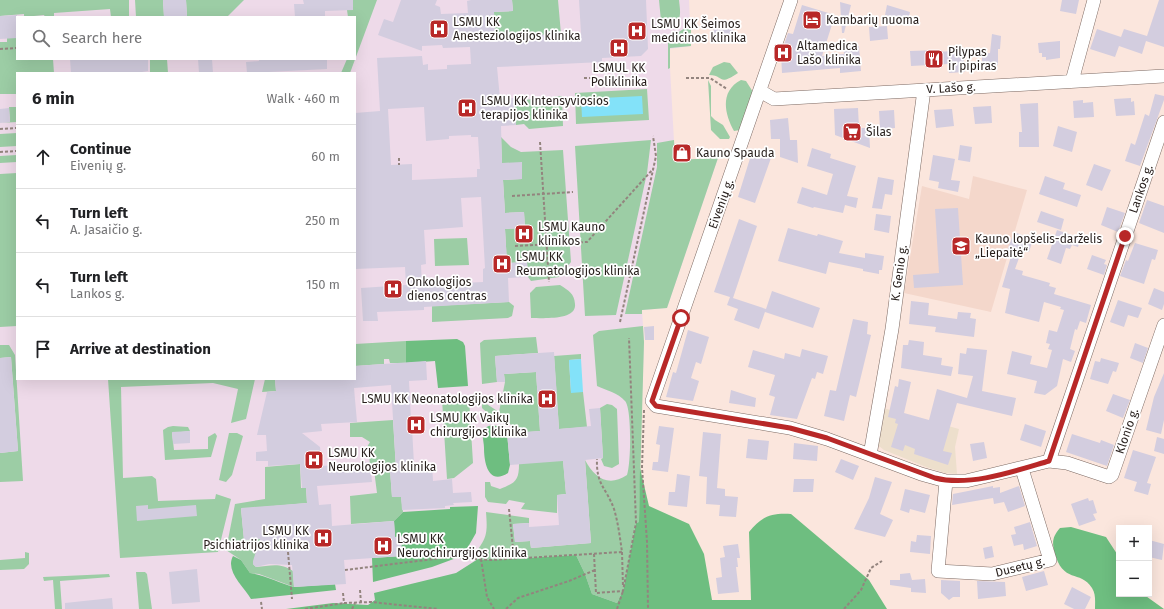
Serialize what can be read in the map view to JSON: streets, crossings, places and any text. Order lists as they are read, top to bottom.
{
  "streets": {
    "street": [
      "V. Lašo g.",
      "Lankos g.",
      "Eivenių g.",
      "K. Genio g.",
      "Klonio g.",
      "Dusetų g."
    ]
  },
  "crossings": [
    ["V. Lašo g.", "Eivenių g."],
    ["V. Lašo g.", "K. Genio g."],
    ["Lankos g.", "Klonio g."]
  ],
  "places": {
    "hotel": ["Kambarių nuoma"],
    "hospital": [
      "LSMU KK Anesteziologijos klinika",
      "LSMU KK Šeimos medicinos klinika",
      "LSMUL KK Poliklinika",
      "Altamedica Lašo klinika",
      "LSMU KK Intensyviosios terapijos klinika",
      "LSMU Kauno klinikos",
      "LSMU KK Reumatologijos klinika",
      "Onkologijos dienos centras",
      "LSMU KK Neonatologijos klinika",
      "LSMU KK Vaikų chirurgijos klinika",
      "LSMU KK Neurologijos klinika",
      "LSMU KK Psichiatrijos klinika",
      "LSMU KK Neurochirurgijos klinika"
    ],
    "restaurant": ["Pilypas ir pipiras"],
    "supermarket": ["Šilas"],
    "shop": ["Kauno Spauda"],
    "school or university": ["Kauno lopšelis-darželis „Liepaitė“"]
  },
  "page": {
    "search": "Search here",
    "heading": ["6 min", "Walk · 460 m"],
    "list": [
      ["Continue", "Eivenių g.", "60 m"],
      ["Turn left", "A. Jasaičio g.", "250 m"],
      ["Turn left", "Lankos g.", "150 m"],
      "Arrive at destination"
    ],
    "map_buttons": ["+", "−"]
  }
}
